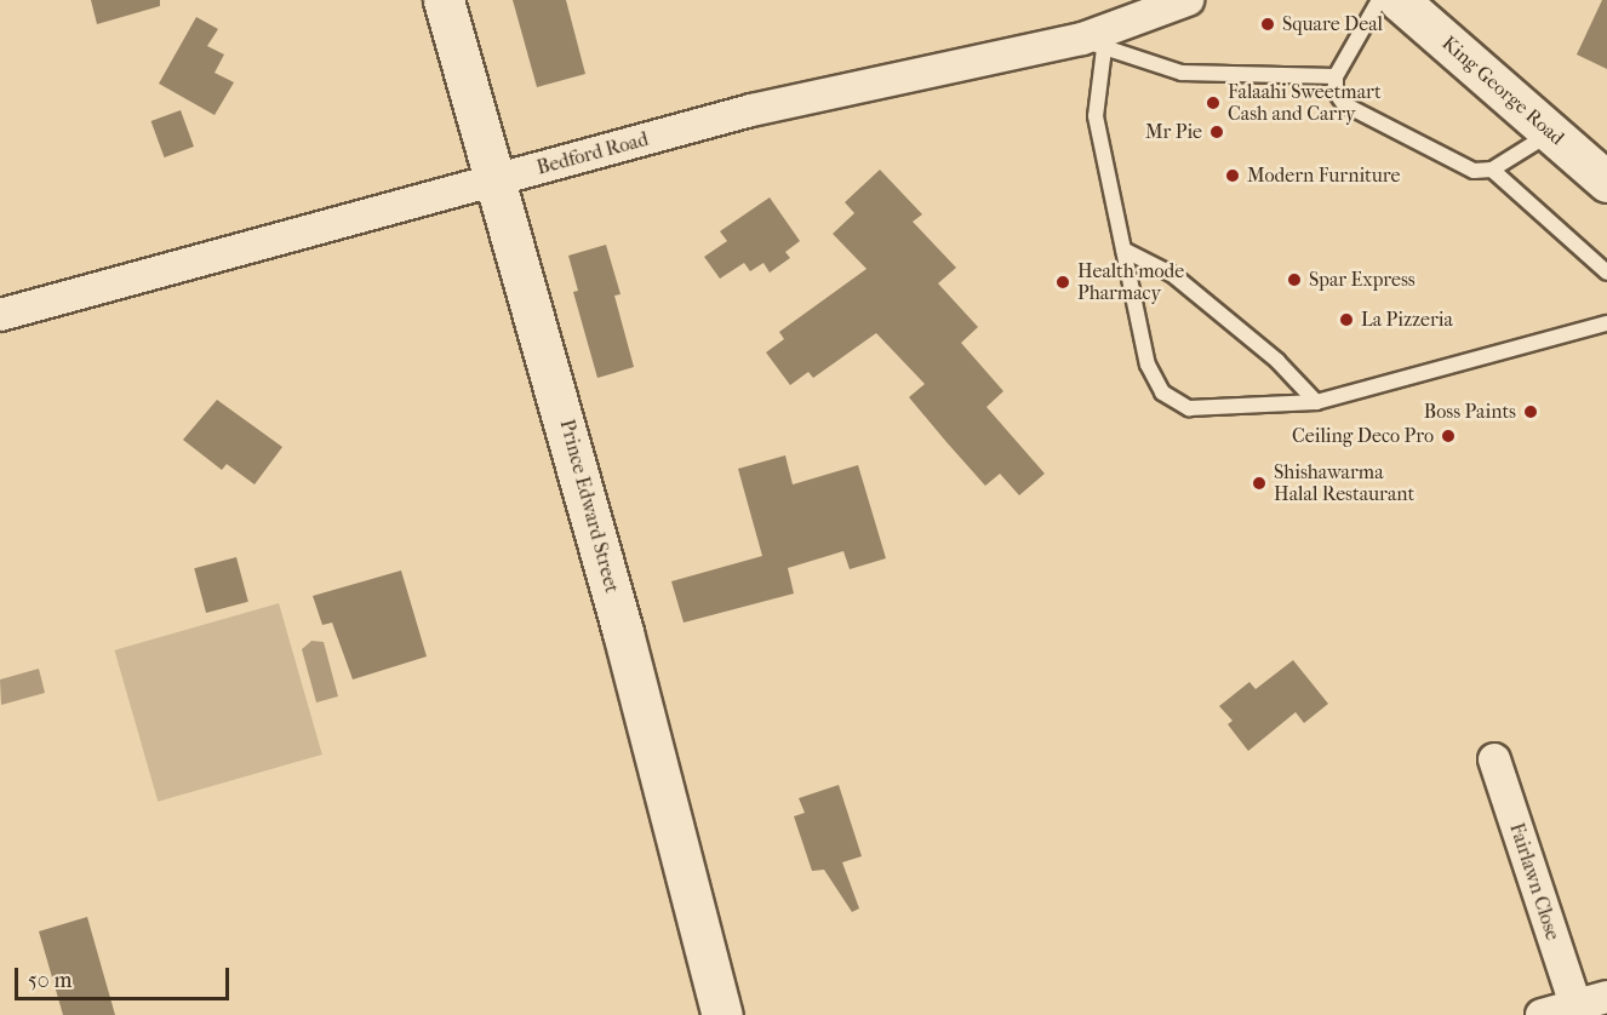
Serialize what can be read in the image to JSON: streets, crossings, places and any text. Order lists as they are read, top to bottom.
{
  "streets": {
    "main road": ["King George Road", "Prince Edward Street"],
    "street": ["Bedford Road", "Fairlawn Close"]
  },
  "crossings": [
    ["Bedford Road", "Prince Edward Street"]
  ],
  "places": [
    "Square Deal",
    "Falaahi Sweetmart Cash and Carry",
    "Mr Pie",
    "Modern Furniture",
    "Spar Express",
    "Health mode Pharmacy",
    "La Pizzeria",
    "Boss Paints",
    "Ceiling Deco Pro",
    "Shishawarma Halal Restaurant"
  ],
  "scale_bar": "50 m"
}
